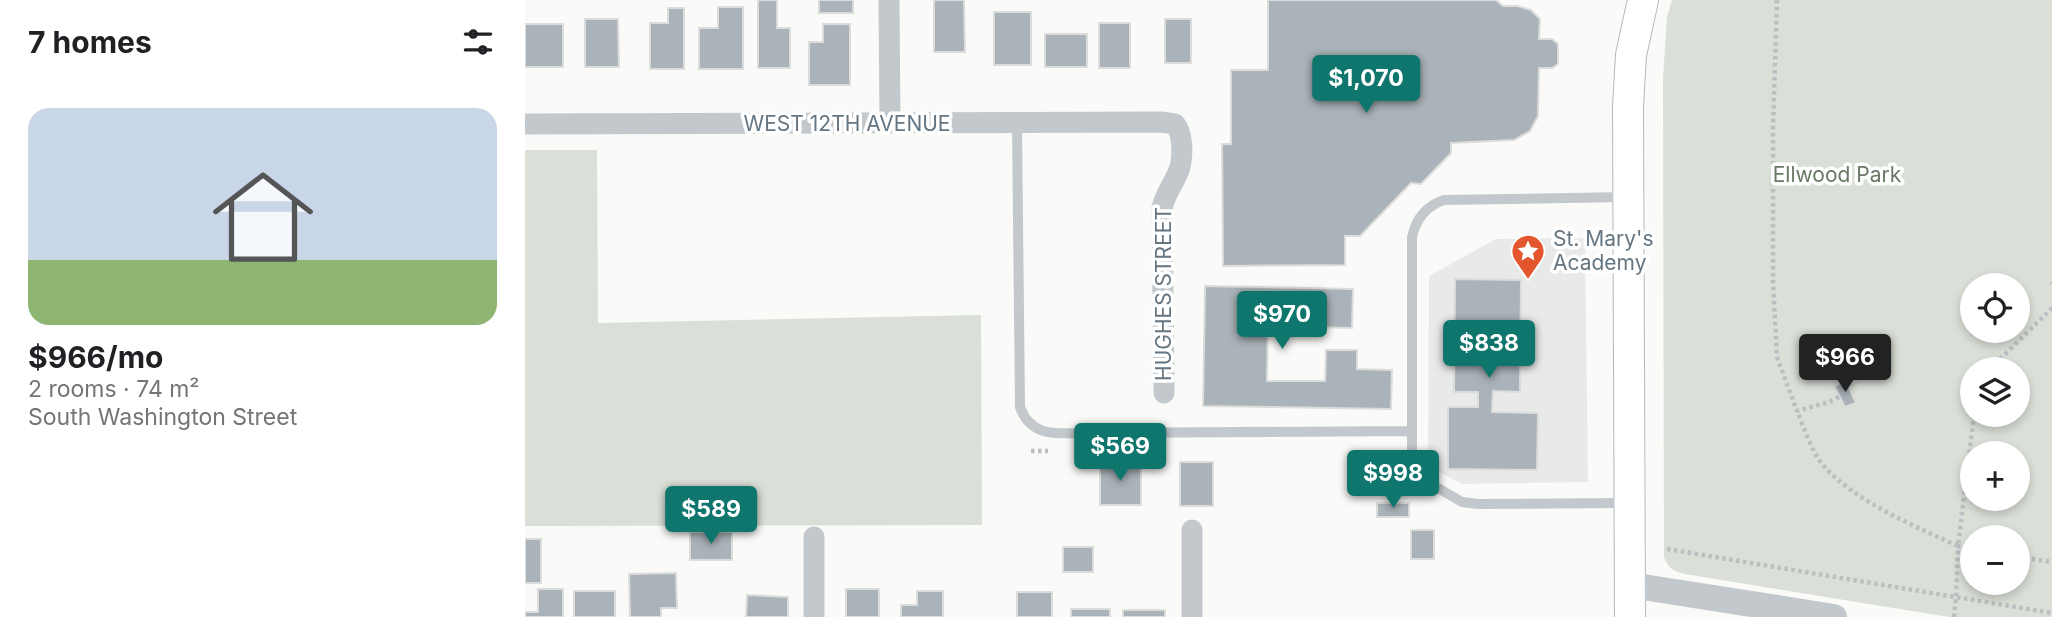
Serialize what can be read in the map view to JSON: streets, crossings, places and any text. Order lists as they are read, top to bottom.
{
  "streets": {
    "street": ["WEST 12TH AVENUE", "HUGHES STREET"]
  },
  "crossings": [
    ["WEST 12TH AVENUE", "HUGHES STREET"]
  ],
  "parks": ["Ellwood Park"],
  "places": {
    "place": ["St. Mary's Academy"]
  },
  "page": {
    "heading": "7 homes",
    "price": [
      "$1,070",
      "$970",
      "$838",
      "$966",
      "$569",
      "$998",
      "$589"
    ],
    "list": [
      {
        "name": "$966/mo",
        "note": "2 rooms · 74 m² · South Washington Street"
      }
    ],
    "map_buttons": ["+", "−"]
  }
}
